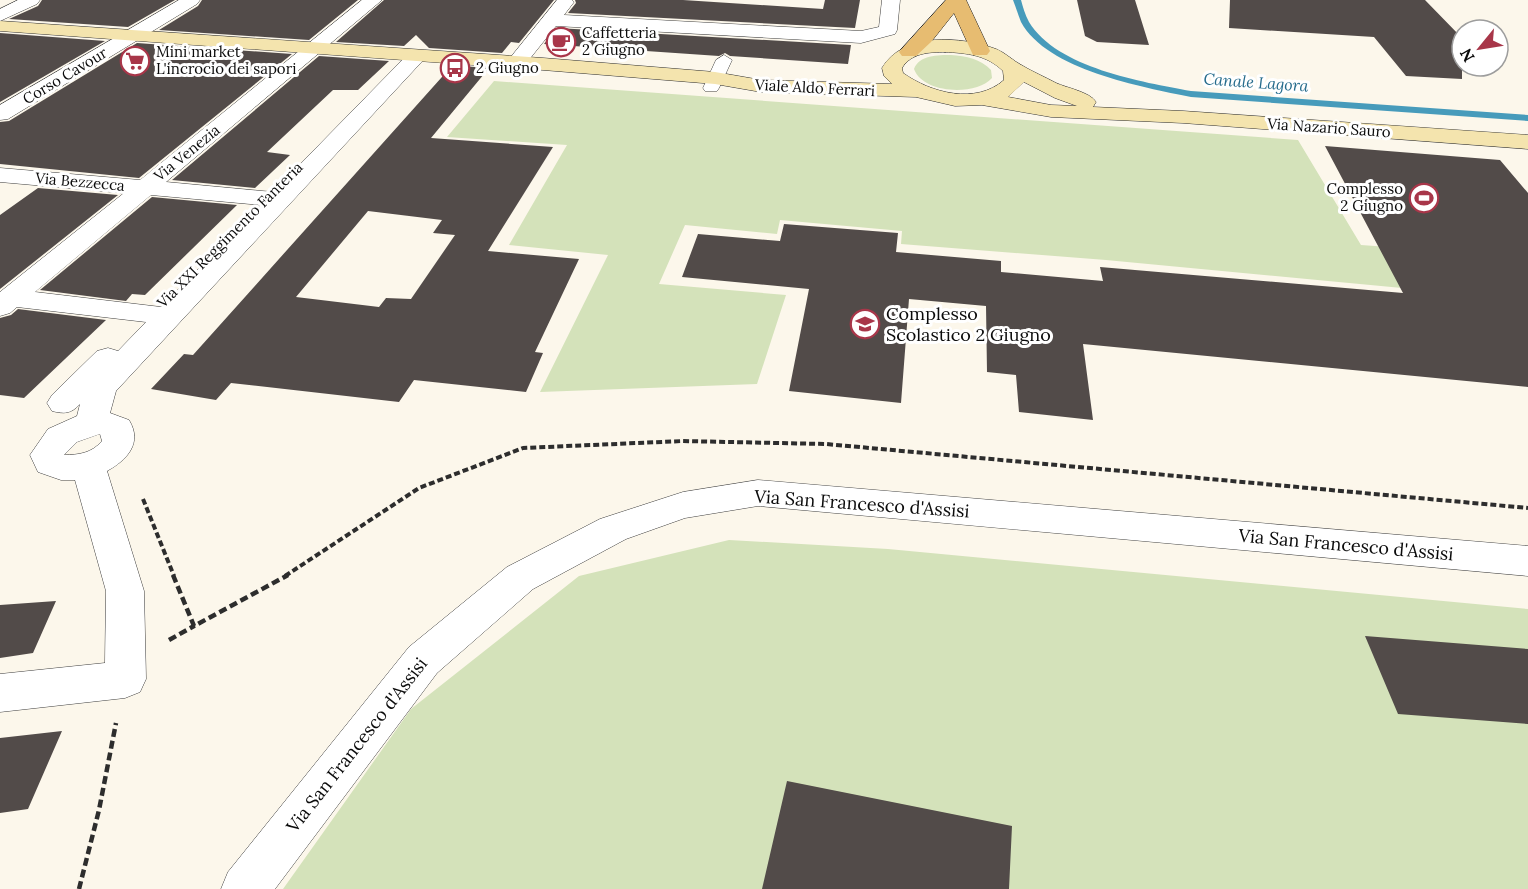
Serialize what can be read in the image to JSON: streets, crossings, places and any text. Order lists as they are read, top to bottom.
{
  "streets": {
    "main road": ["Viale Aldo Ferrari", "Via Nazario Sauro"],
    "street": [
      "Corso Cavour",
      "Via Venezia",
      "Via Bezzecca",
      "Via XXI Reggimento Fanteria",
      "Via San Francesco d'Assisi"
    ]
  },
  "crossings": [
    ["Corso Cavour", "Viale Aldo Ferrari"],
    ["Viale Aldo Ferrari", "Via Nazario Sauro"],
    ["Viale Aldo Ferrari", "Via Venezia"],
    ["Viale Aldo Ferrari", "Via XXI Reggimento Fanteria"],
    ["Via Venezia", "Via Bezzecca"],
    ["Via Bezzecca", "Via XXI Reggimento Fanteria"]
  ],
  "water": ["Canale Lagora"],
  "places": {
    "cafe": ["Caffetteria 2 Giugno"],
    "supermarket": ["Mini market L'incrocio dei sapori"],
    "bus stop": ["2 Giugno"],
    "sports": ["Complesso 2 Giugno"],
    "school or university": ["Complesso Scolastico 2 Giugno"]
  },
  "north": "bottom left"
}
